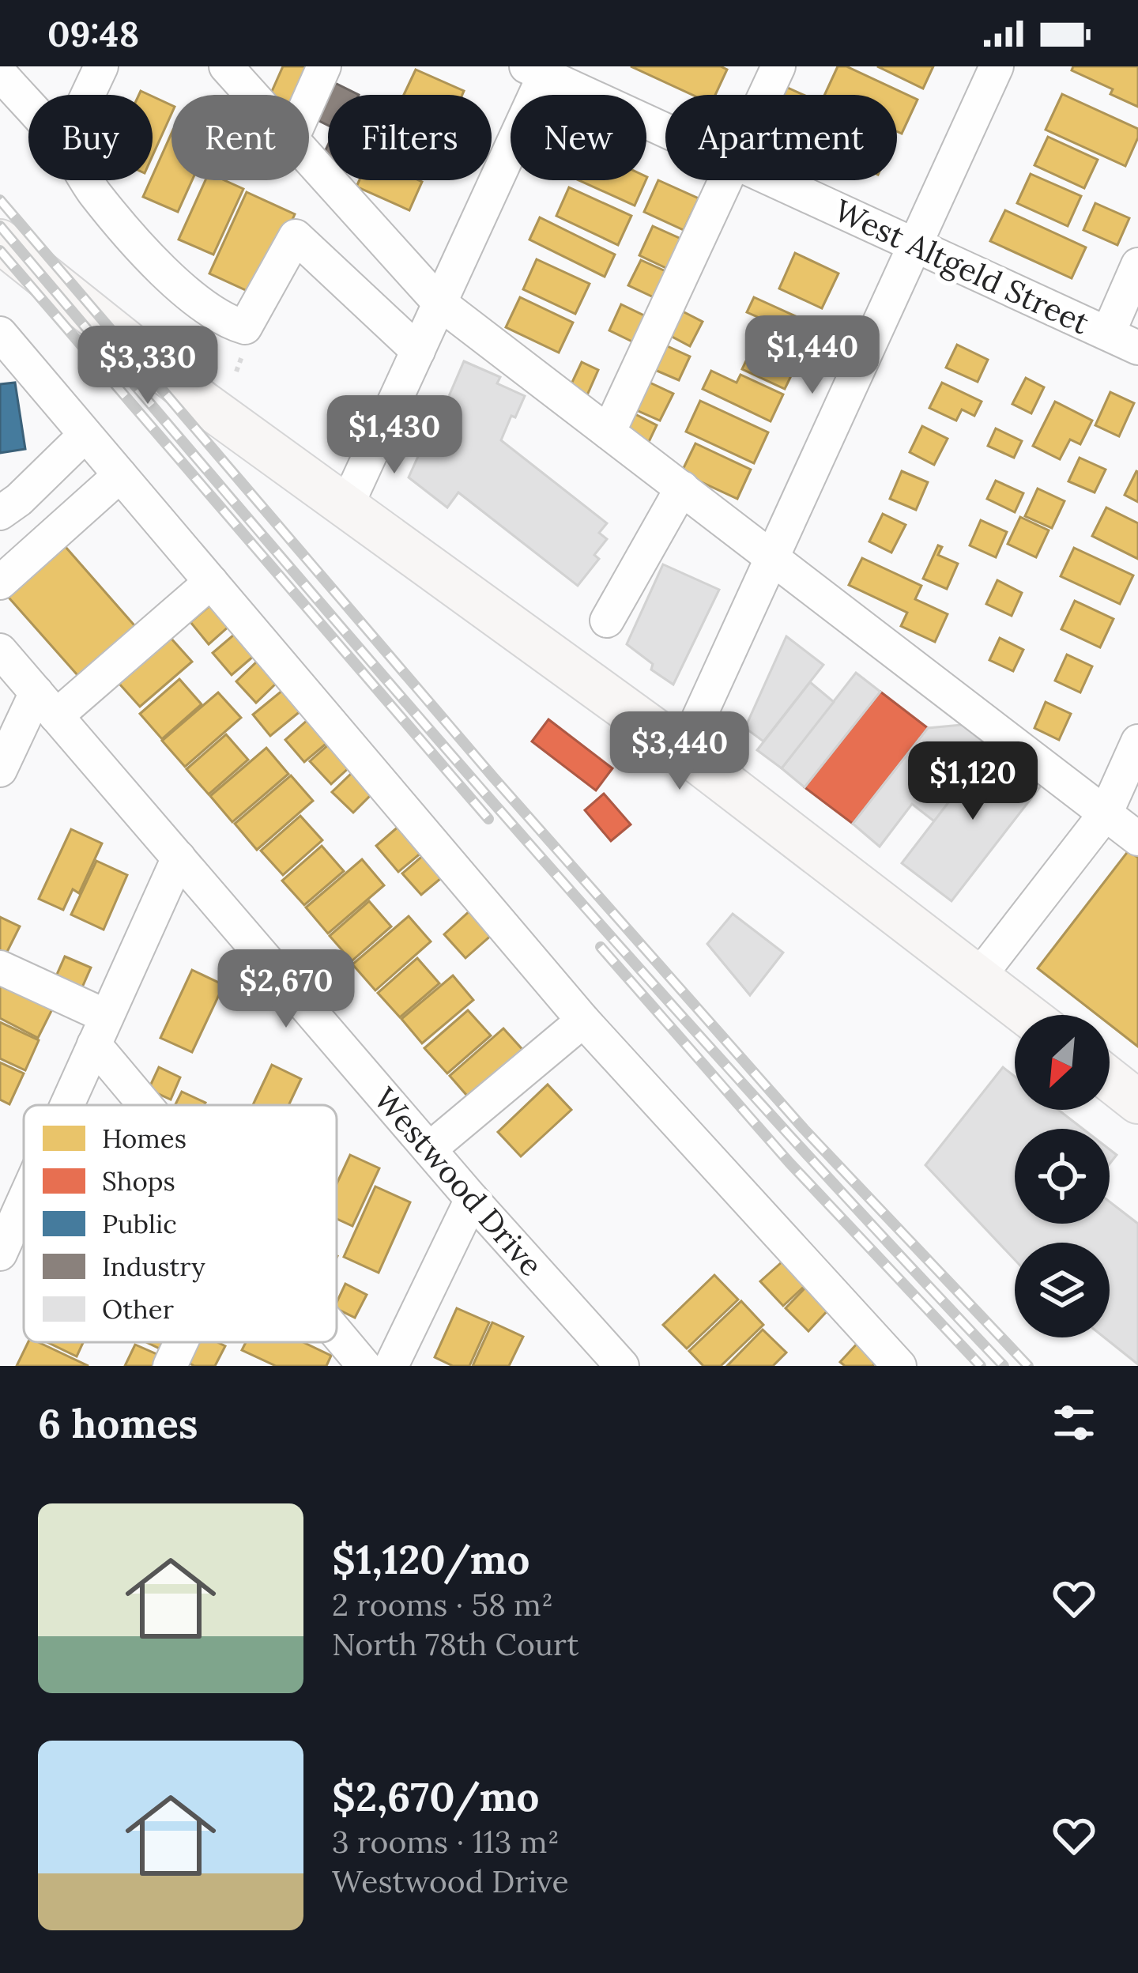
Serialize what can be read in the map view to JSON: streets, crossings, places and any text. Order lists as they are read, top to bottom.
{
  "streets": {
    "street": ["West Altgeld Street", "Westwood Drive"]
  },
  "legend": [
    "Homes",
    "Shops",
    "Public",
    "Industry",
    "Other"
  ],
  "north": "bottom left",
  "page": {
    "status": "09:48",
    "chip": [
      "Buy",
      "Rent",
      "Filters",
      "New",
      "Apartment"
    ],
    "price": [
      "$1,440",
      "$3,330",
      "$1,430",
      "$3,440",
      "$1,120",
      "$2,670"
    ],
    "heading": "6 homes",
    "list": [
      {
        "name": "$1,120/mo",
        "note": "2 rooms · 58 m² · North 78th Court"
      },
      {
        "name": "$2,670/mo",
        "note": "3 rooms · 113 m² · Westwood Drive"
      }
    ]
  }
}
